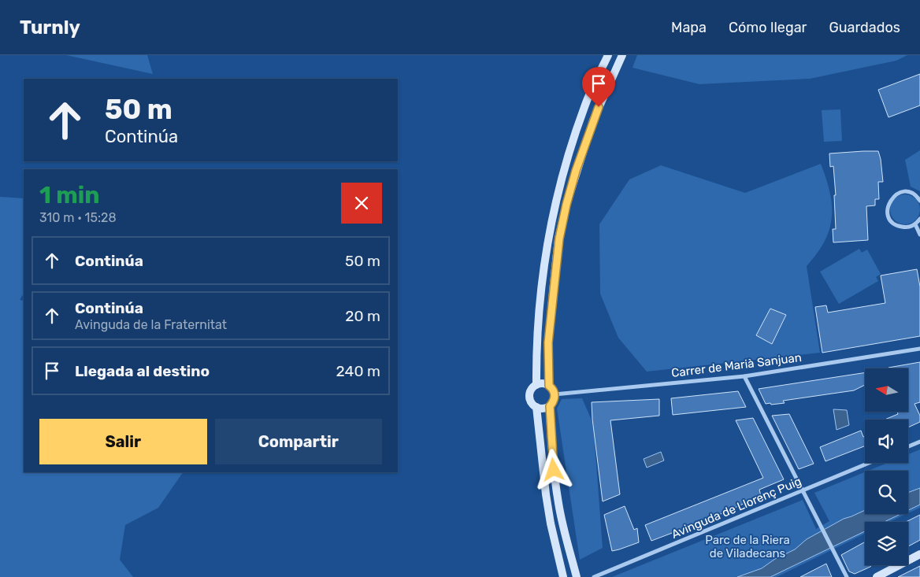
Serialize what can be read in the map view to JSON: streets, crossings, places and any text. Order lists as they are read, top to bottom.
{
  "streets": {
    "street": ["Carrer de Marià Sanjuan", "Avinguda de Llorenç Puig"]
  },
  "parks": ["Parc de la Riera de Viladecans"],
  "north": "left",
  "page": {
    "header": "Turnly",
    "nav": ["Mapa", "Cómo llegar", "Guardados"],
    "turn": ["50 m", "Continúa"],
    "heading": ["1 min", "310 m · 15:28"],
    "list": [
      {
        "name": "Continúa",
        "value": "50 m"
      },
      {
        "name": "Continúa",
        "note": "Avinguda de la Fraternitat",
        "value": "20 m"
      },
      {
        "name": "Llegada al destino",
        "value": "240 m"
      }
    ],
    "buttons": ["Salir", "Compartir"]
  }
}
